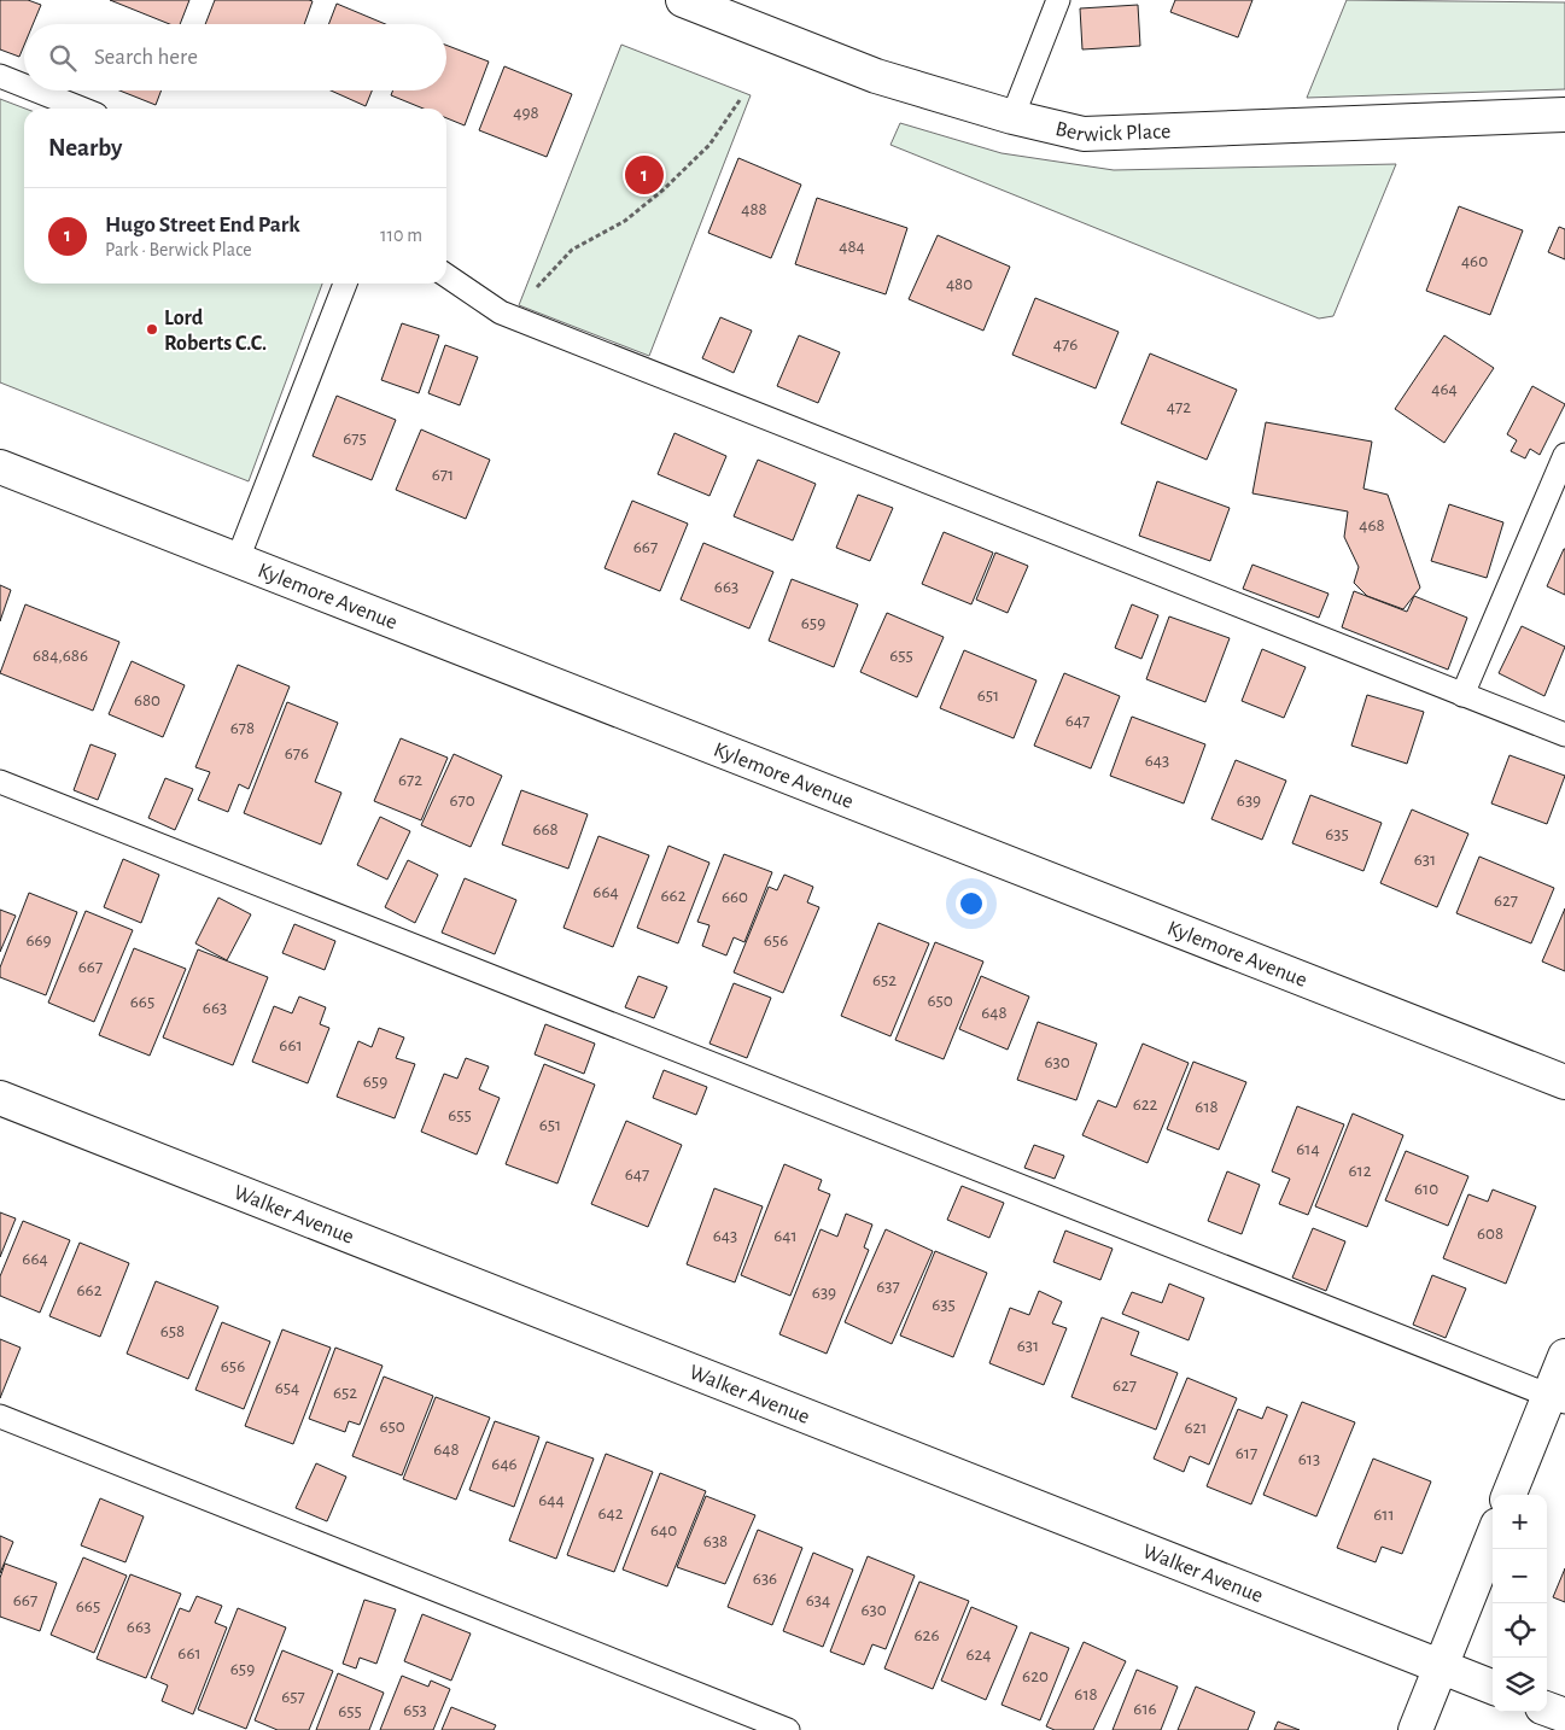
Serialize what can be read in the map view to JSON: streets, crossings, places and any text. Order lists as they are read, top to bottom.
{
  "streets": {
    "street": ["Berwick Place", "Kylemore Avenue", "Walker Avenue"]
  },
  "places": ["Lord Roberts C.C."],
  "house_numbers": [
    "498",
    "488",
    "484",
    "460",
    "480",
    "476",
    "464",
    "472",
    "675",
    "671",
    "468",
    "667",
    "663",
    "659",
    "684,686",
    "655",
    "651",
    "680",
    "647",
    "678",
    "676",
    "643",
    "672",
    "670",
    "639",
    "668",
    "635",
    "631",
    "664",
    "662",
    "660",
    "627",
    "669",
    "656",
    "667",
    "652",
    "650",
    "665",
    "663",
    "648",
    "661",
    "630",
    "659",
    "622",
    "618",
    "655",
    "651",
    "614",
    "612",
    "647",
    "610",
    "608",
    "643",
    "641",
    "664",
    "637",
    "662",
    "639",
    "635",
    "658",
    "631",
    "656",
    "627",
    "654",
    "652",
    "650",
    "621",
    "648",
    "617",
    "613",
    "646",
    "644",
    "642",
    "611",
    "640",
    "638",
    "636",
    "667",
    "634",
    "665",
    "630",
    "663",
    "626",
    "661",
    "624",
    "659",
    "620",
    "618",
    "657",
    "616",
    "653",
    "655"
  ],
  "page": {
    "search": "Search here",
    "heading": "Nearby",
    "pins": "1",
    "list": [
      {
        "mark": "1",
        "name": "Hugo Street End Park",
        "note": "Park · Berwick Place",
        "value": "110 m"
      }
    ],
    "map_buttons": ["+", "−"]
  }
}
